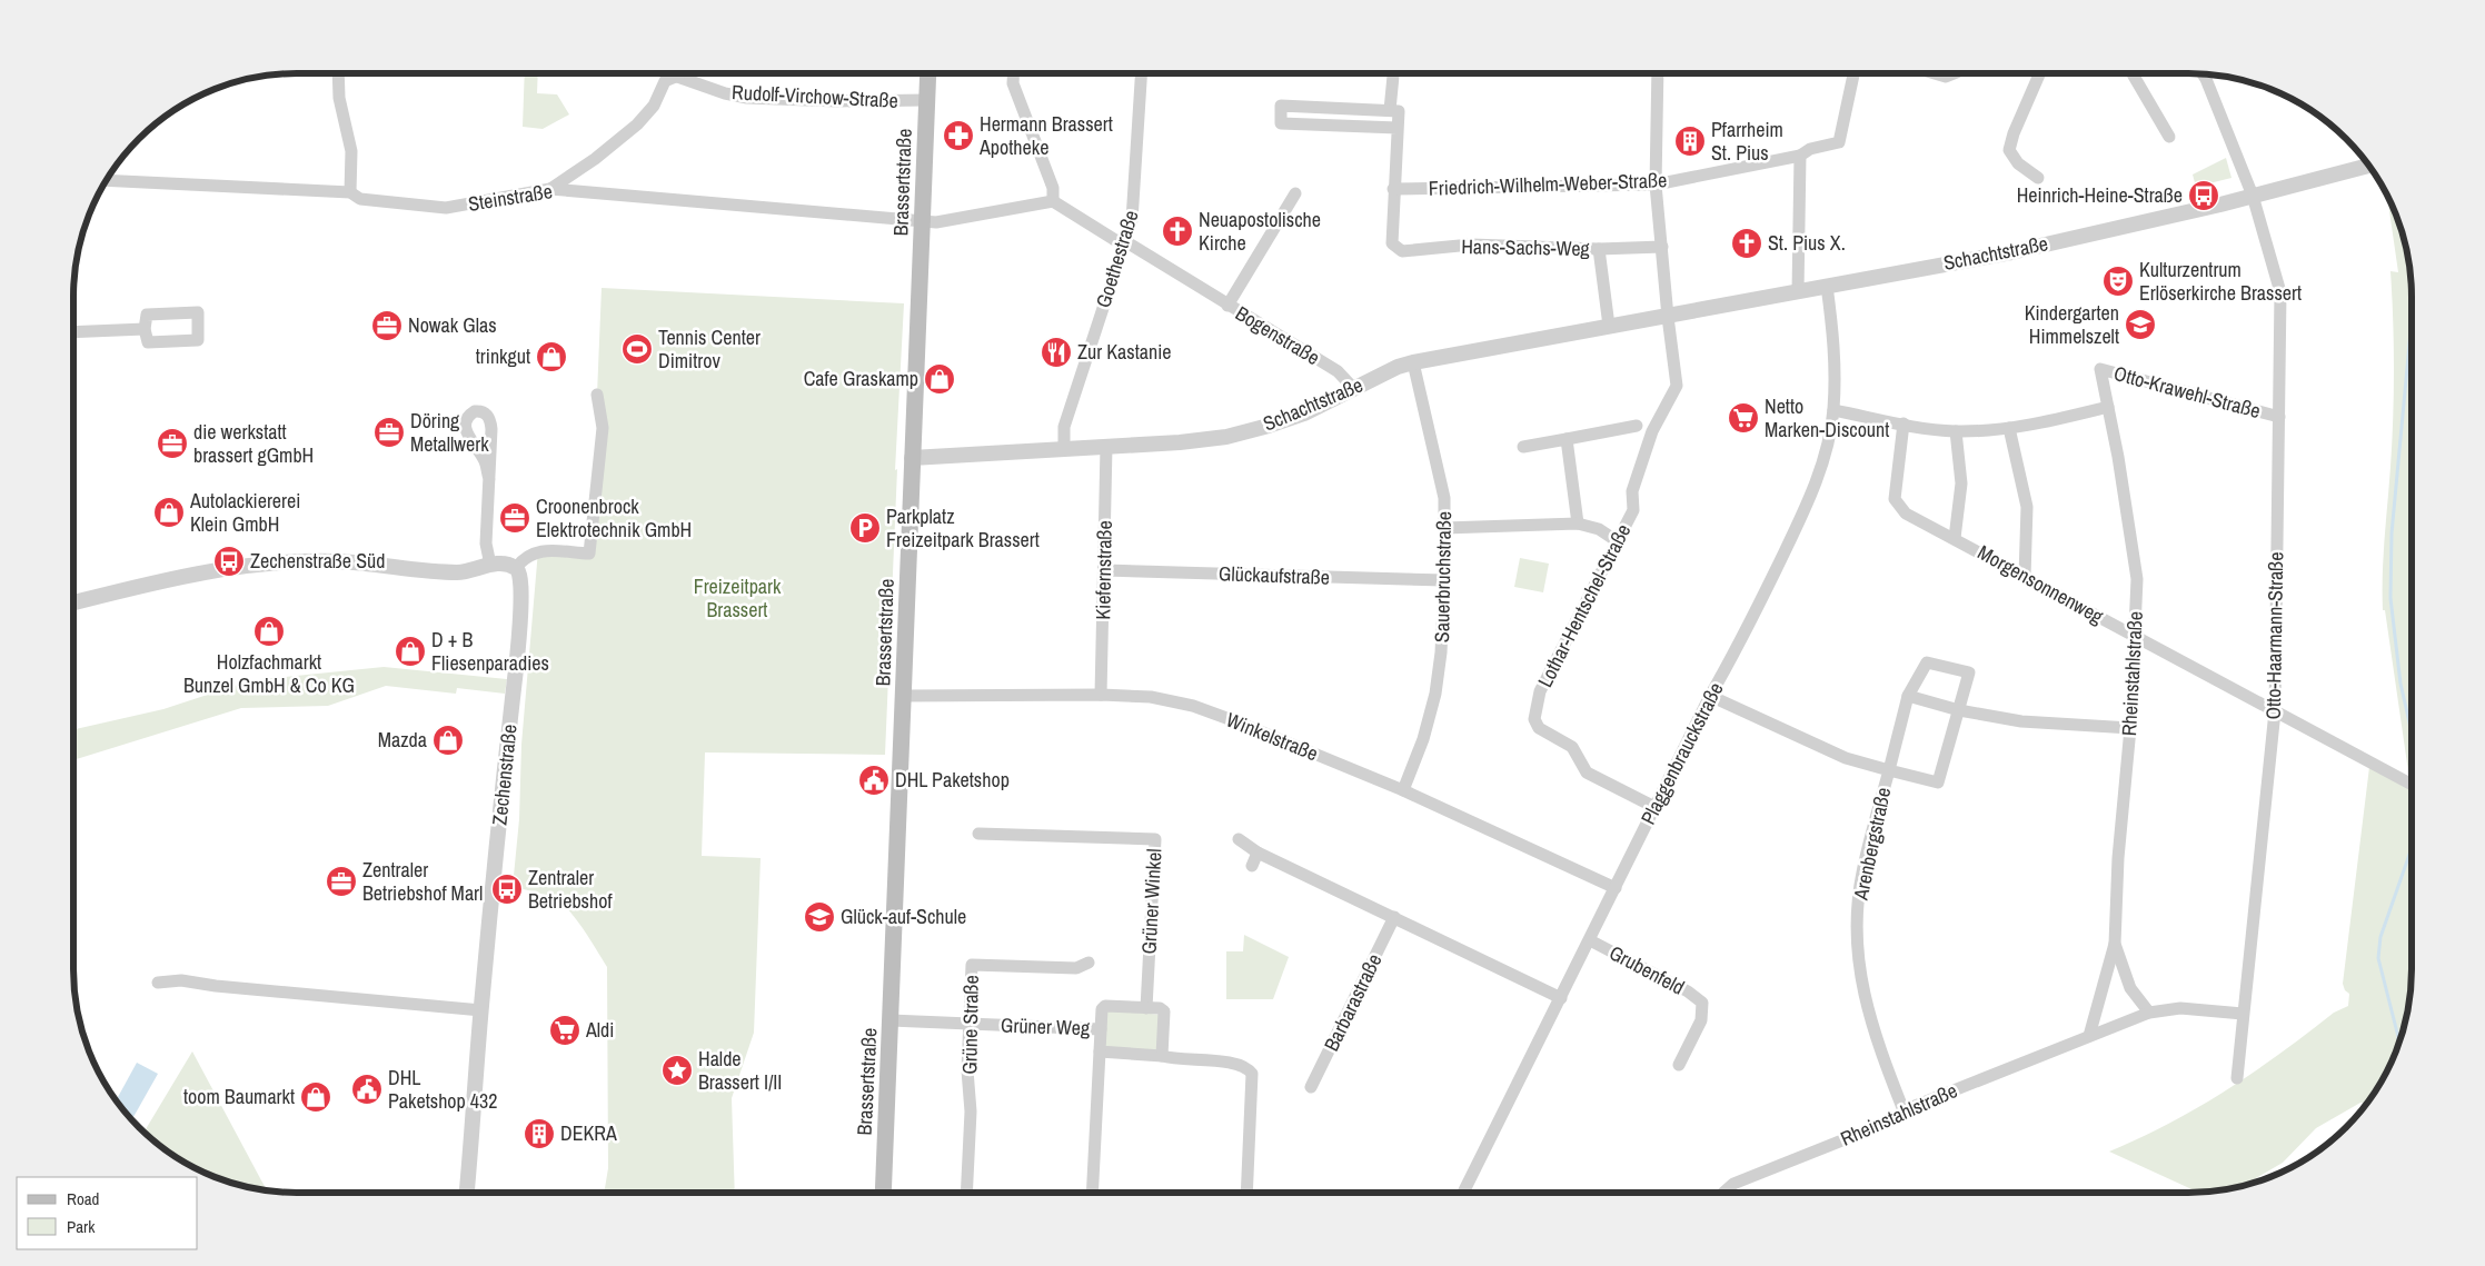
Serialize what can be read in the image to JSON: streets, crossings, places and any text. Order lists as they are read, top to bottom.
{
  "streets": {
    "main road": ["Brassertstraße"],
    "street": [
      "Rudolf-Virchow-Straße",
      "Friedrich-Wilhelm-Weber-Straße",
      "Steinstraße",
      "Hans-Sachs-Weg",
      "Schachtstraße",
      "Goethestraße",
      "Bogenstraße",
      "Otto-Krawehl-Straße",
      "Kiefernstraße",
      "Glückaufstraße",
      "Sauerbruchstraße",
      "Morgensonnenweg",
      "Lothar-Hentschel-Straße",
      "Otto-Haarmann-Straße",
      "Rheinstahlstraße",
      "Winkelstraße",
      "Plaggenbrauckstraße",
      "Zechenstraße",
      "Arenbergstraße",
      "Grüner Winkel",
      "Grubenfeld",
      "Barbarastraße",
      "Grüne Straße",
      "Grüner Weg"
    ]
  },
  "crossings": [
    ["Rudolf-Virchow-Straße", "Brassertstraße"],
    ["Brassertstraße", "Steinstraße"],
    ["Brassertstraße", "Schachtstraße"],
    ["Brassertstraße", "Winkelstraße"],
    ["Brassertstraße", "Grüner Weg"],
    ["Friedrich-Wilhelm-Weber-Straße", "Hans-Sachs-Weg"],
    ["Friedrich-Wilhelm-Weber-Straße", "Lothar-Hentschel-Straße"],
    ["Hans-Sachs-Weg", "Lothar-Hentschel-Straße"],
    ["Schachtstraße", "Goethestraße"],
    ["Schachtstraße", "Bogenstraße"],
    ["Schachtstraße", "Kiefernstraße"],
    ["Schachtstraße", "Sauerbruchstraße"],
    ["Schachtstraße", "Lothar-Hentschel-Straße"],
    ["Schachtstraße", "Otto-Haarmann-Straße"],
    ["Schachtstraße", "Plaggenbrauckstraße"],
    ["Goethestraße", "Bogenstraße"],
    ["Otto-Krawehl-Straße", "Morgensonnenweg"],
    ["Otto-Krawehl-Straße", "Otto-Haarmann-Straße"],
    ["Otto-Krawehl-Straße", "Rheinstahlstraße"],
    ["Otto-Krawehl-Straße", "Plaggenbrauckstraße"],
    ["Kiefernstraße", "Glückaufstraße"],
    ["Kiefernstraße", "Winkelstraße"],
    ["Glückaufstraße", "Sauerbruchstraße"],
    ["Sauerbruchstraße", "Winkelstraße"],
    ["Morgensonnenweg", "Otto-Haarmann-Straße"],
    ["Morgensonnenweg", "Rheinstahlstraße"],
    ["Lothar-Hentschel-Straße", "Plaggenbrauckstraße"],
    ["Otto-Haarmann-Straße", "Rheinstahlstraße"],
    ["Rheinstahlstraße", "Arenbergstraße"],
    ["Winkelstraße", "Plaggenbrauckstraße"],
    ["Plaggenbrauckstraße", "Arenbergstraße"],
    ["Plaggenbrauckstraße", "Grubenfeld"],
    ["Grüner Winkel", "Grüner Weg"],
    ["Grüne Straße", "Grüner Weg"]
  ],
  "parks": ["Freizeitpark Brassert"],
  "places": {
    "pharmacy": ["Hermann Brassert Apotheke"],
    "building": ["Pfarrheim St. Pius", "DEKRA"],
    "bus stop": ["Heinrich-Heine-Straße", "Zechenstraße Süd", "Zentraler Betriebshof"],
    "church": ["Neuapostolische Kirche", "St. Pius X."],
    "theatre": ["Kulturzentrum Erlöserkirche Brassert"],
    "school or university": ["Kindergarten Himmelszelt", "Glück-auf-Schule"],
    "office": [
      "Nowak Glas",
      "Döring Metallwerk",
      "die werkstatt brassert gGmbH",
      "Croonenbrock Elektrotechnik GmbH",
      "Zentraler Betriebshof Marl"
    ],
    "sports": ["Tennis Center Dimitrov"],
    "restaurant": ["Zur Kastanie"],
    "shop": [
      "trinkgut",
      "Cafe Graskamp",
      "Autolackiererei Klein GmbH",
      "Holzfachmarkt Bunzel GmbH & Co KG",
      "D + B Fliesenparadies",
      "Mazda",
      "toom Baumarkt"
    ],
    "supermarket": ["Netto Marken-Discount", "Aldi"],
    "parking": ["Parkplatz Freizeitpark Brassert"],
    "public building": ["DHL Paketshop", "DHL Paketshop 432"],
    "place": ["Halde Brassert I/II"]
  },
  "legend": ["Road", "Park"]
}
